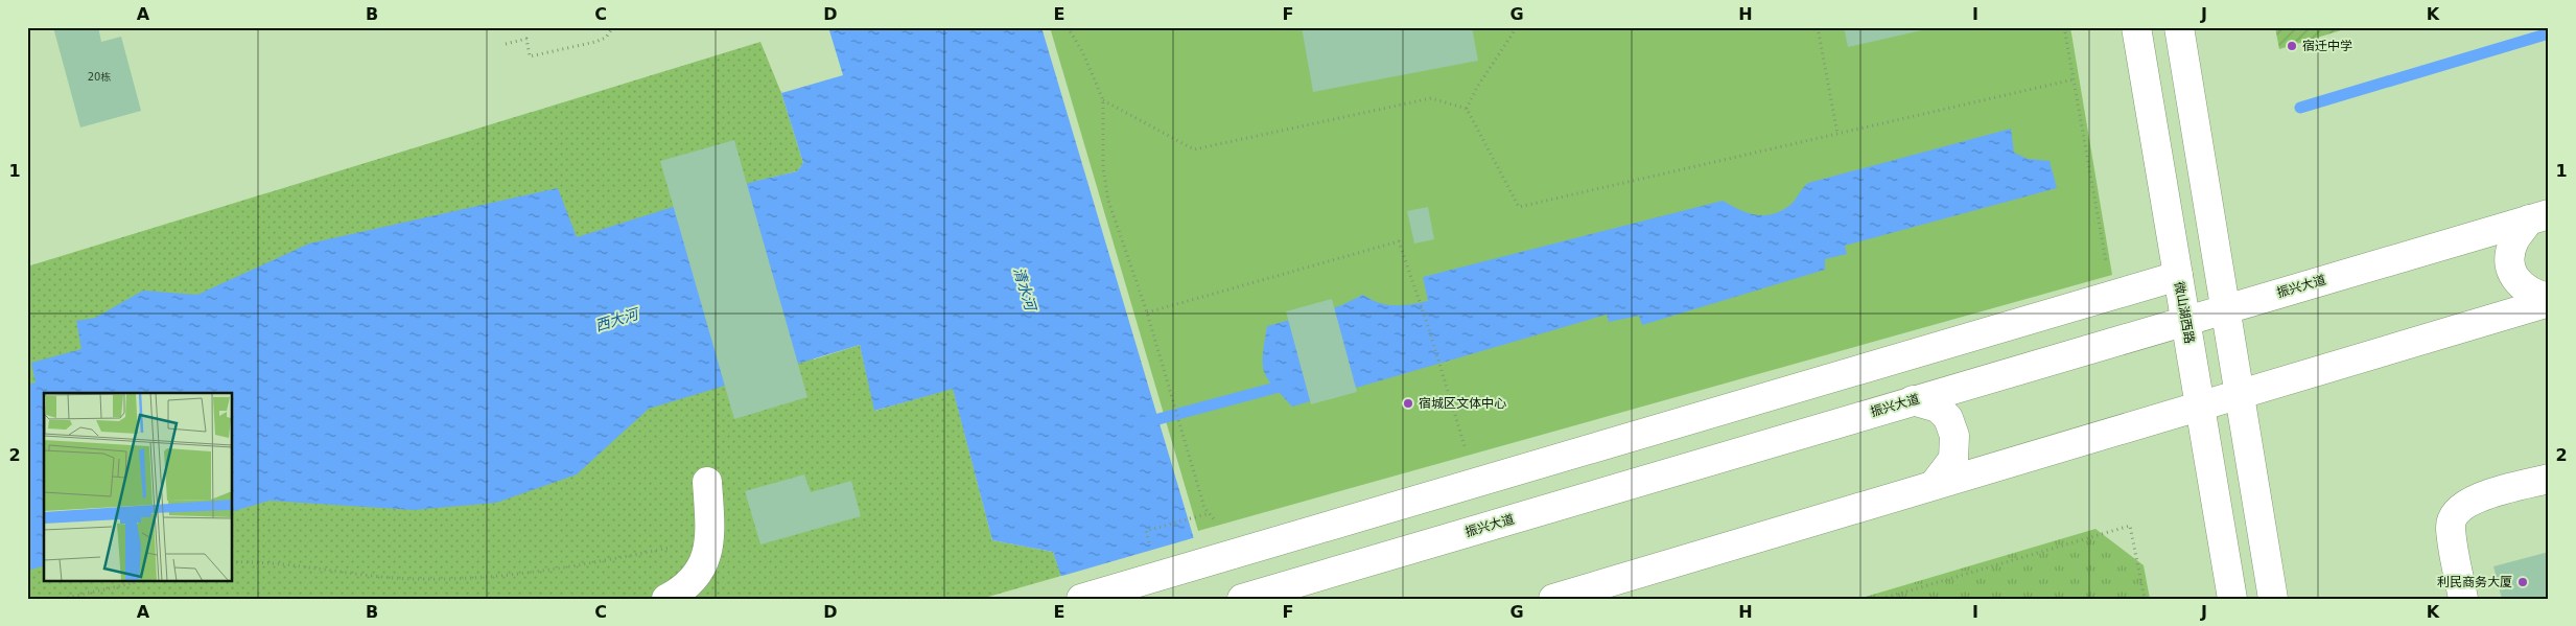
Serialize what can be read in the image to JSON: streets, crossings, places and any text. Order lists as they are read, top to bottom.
{
  "streets": {
    "main road": ["振兴大道", "微山湖西路"]
  },
  "crossings": [
    ["振兴大道", "微山湖西路"]
  ],
  "water": ["清水河", "西大河"],
  "places": ["宿迁中学", "宿城区文体中心", "利民商务大厦"],
  "house_numbers": ["20栋"],
  "grid": {
    "columns": [
      "A",
      "B",
      "C",
      "D",
      "E",
      "F",
      "G",
      "H",
      "I",
      "J",
      "K"
    ],
    "rows": ["1", "2"]
  }
}
